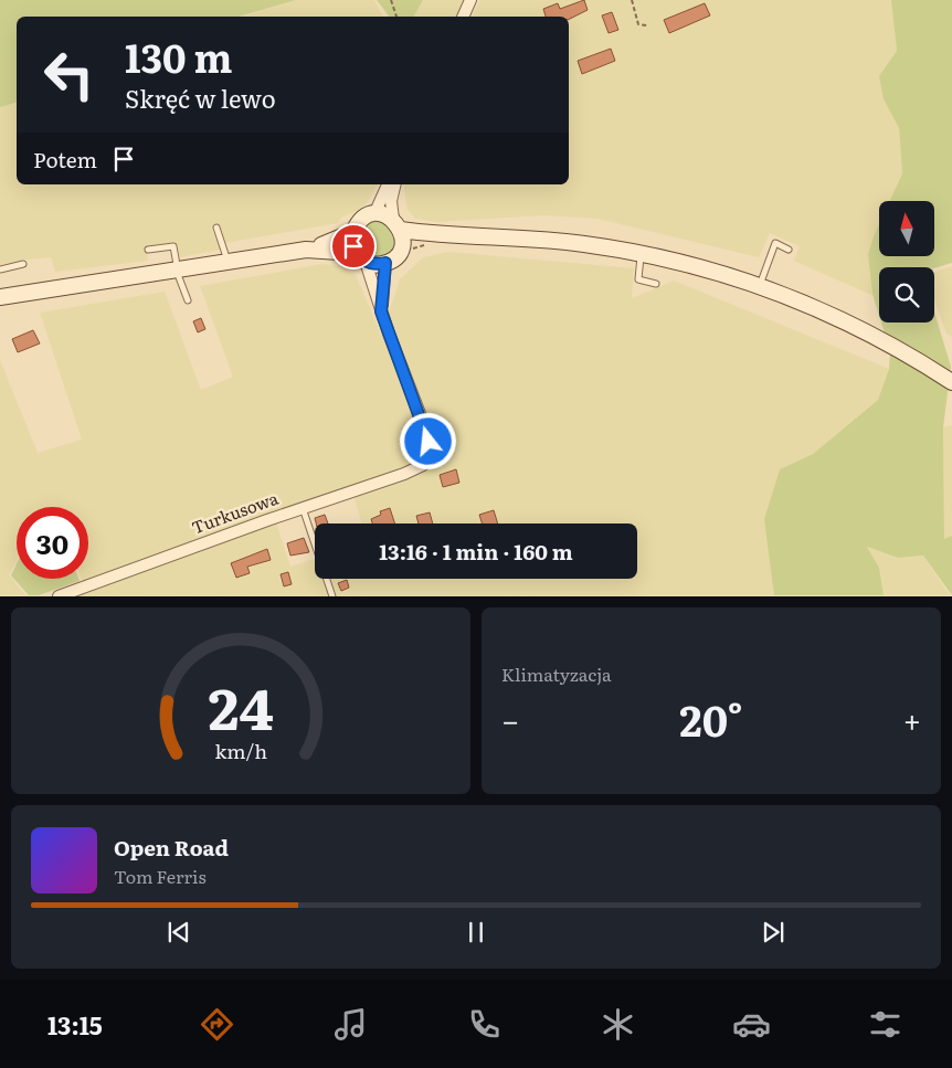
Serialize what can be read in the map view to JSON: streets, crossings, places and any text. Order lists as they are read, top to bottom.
{
  "streets": {
    "street": ["Turkusowa"]
  },
  "north": "top",
  "page": {
    "turn": ["130 m", "Skręć w lewo"],
    "then": "Potem",
    "limit": "30",
    "trip": "13:16 · 1 min · 160 m",
    "tile": "Klimatyzacja",
    "heat": ["−", "20°", "+"],
    "song": ["Open Road", "Tom Ferris"],
    "tabs": "13:15",
    "gauge": ["24", "km/h"]
  }
}
